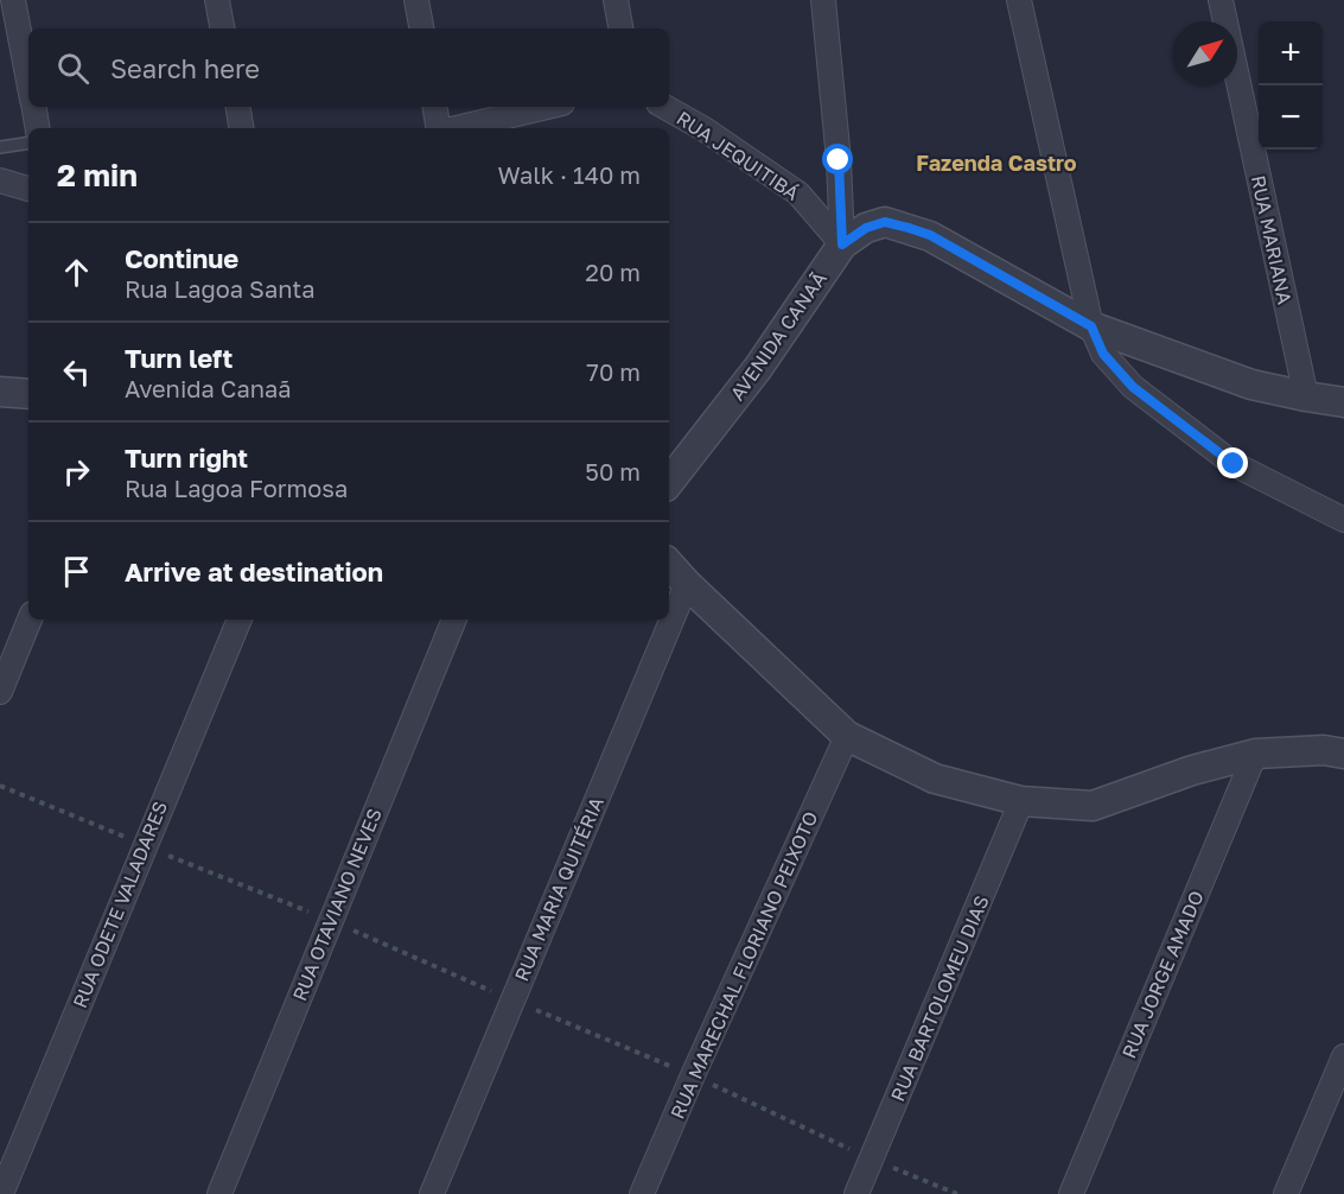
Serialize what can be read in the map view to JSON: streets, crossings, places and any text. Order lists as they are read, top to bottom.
{
  "streets": {
    "street": [
      "RUA JEQUITIBÁ",
      "RUA MARIANA",
      "AVENIDA CANAÃ",
      "RUA MARIA QUITÉRIA",
      "RUA ODETE VALADARES",
      "RUA OTAVIANO NEVES",
      "RUA MARECHAL FLORIANO PEIXOTO",
      "RUA JORGE AMADO",
      "RUA BARTOLOMEU DIAS"
    ]
  },
  "crossings": [
    ["RUA JEQUITIBÁ", "AVENIDA CANAÃ"],
    ["RUA MARIANA", "AVENIDA CANAÃ"]
  ],
  "districts": ["Fazenda Castro"],
  "north": "top right",
  "page": {
    "map_buttons": ["+", "−"],
    "search": "Search here",
    "heading": ["2 min", "Walk · 140 m"],
    "list": [
      ["Continue", "Rua Lagoa Santa", "20 m"],
      ["Turn left", "Avenida Canaã", "70 m"],
      ["Turn right", "Rua Lagoa Formosa", "50 m"],
      "Arrive at destination"
    ]
  }
}
